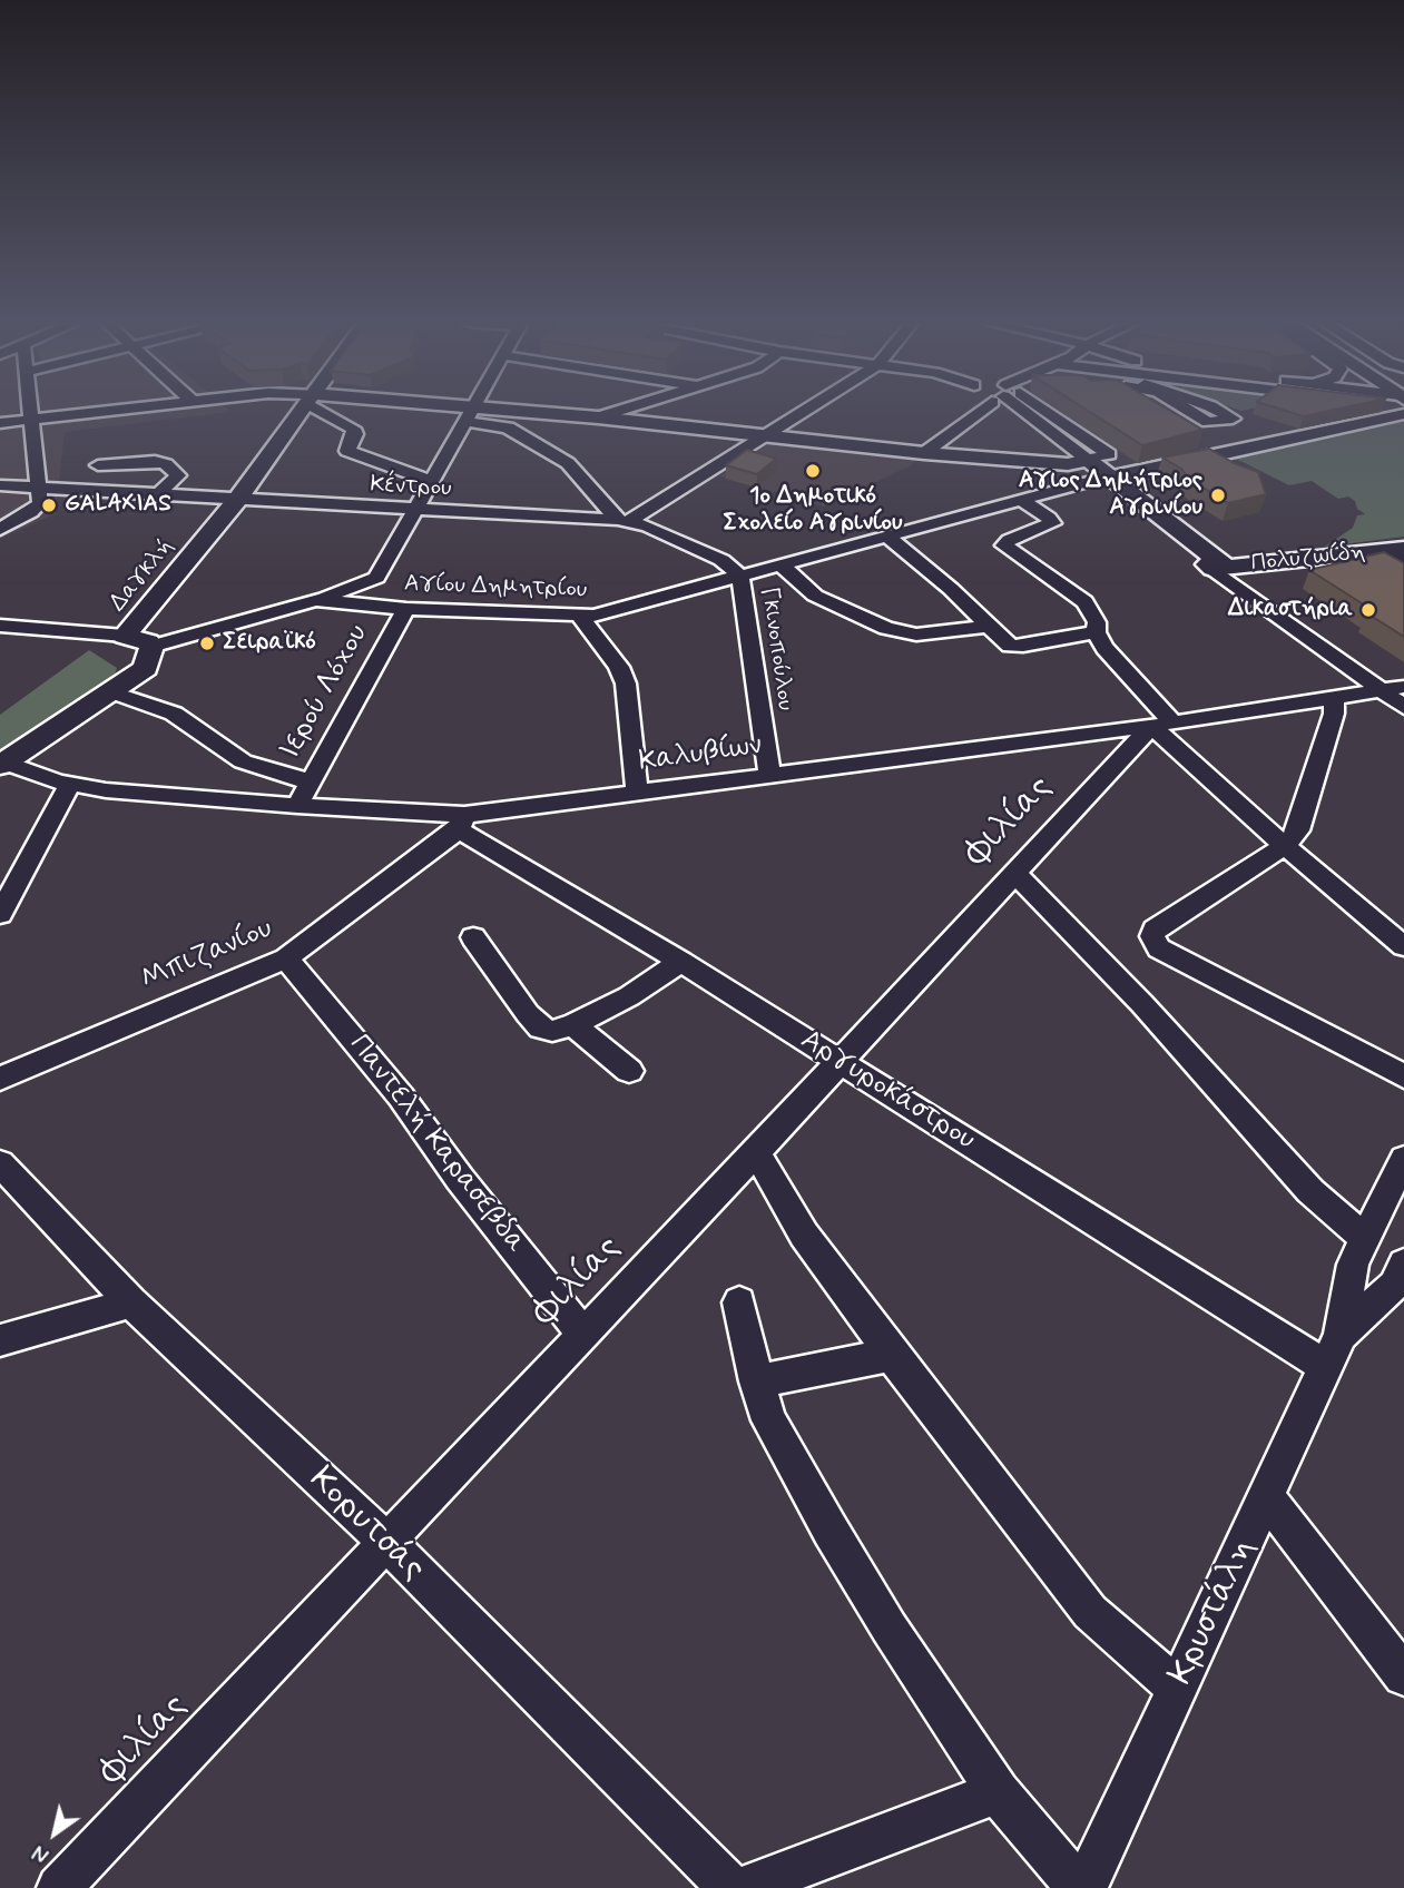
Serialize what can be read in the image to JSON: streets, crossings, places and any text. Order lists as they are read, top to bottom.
{
  "streets": {
    "main road": ["Πολυζωίδη", "Δαγκλή"],
    "street": [
      "Κέντρου",
      "Αγίου Δημητρίου",
      "Γκινοπούλου",
      "Ιερού Λόχου",
      "Καλυβίων",
      "Φιλίας",
      "Μπιζανίου",
      "Αργυροκάστρου",
      "Παντελή Καρασεβδα",
      "Κορυτσάς",
      "Κρυστάλη"
    ]
  },
  "crossings": [
    ["Κέντρου", "Δαγκλή"],
    ["Κέντρου", "Αγίου Δημητρίου"],
    ["Κέντρου", "Γκινοπούλου"],
    ["Αγίου Δημητρίου", "Γκινοπούλου"],
    ["Αγίου Δημητρίου", "Ιερού Λόχου"],
    ["Γκινοπούλου", "Καλυβίων"],
    ["Ιερού Λόχου", "Καλυβίων"],
    ["Καλυβίων", "Φιλίας"],
    ["Καλυβίων", "Μπιζανίου"],
    ["Καλυβίων", "Αργυροκάστρου"],
    ["Φιλίας", "Αργυροκάστρου"],
    ["Φιλίας", "Παντελή Καρασεβδα"],
    ["Φιλίας", "Κορυτσάς"],
    ["Μπιζανίου", "Αργυροκάστρου"],
    ["Μπιζανίου", "Παντελή Καρασεβδα"],
    ["Αργυροκάστρου", "Κρυστάλη"]
  ],
  "places": [
    "1ο Δημοτικό Σχολείο Αγρινίου",
    "Αγιος Δημήτριος Αγρινίου",
    "GALAXIAS",
    "Δικαστήρια",
    "Σειραϊκό"
  ],
  "north": "bottom left"
}
